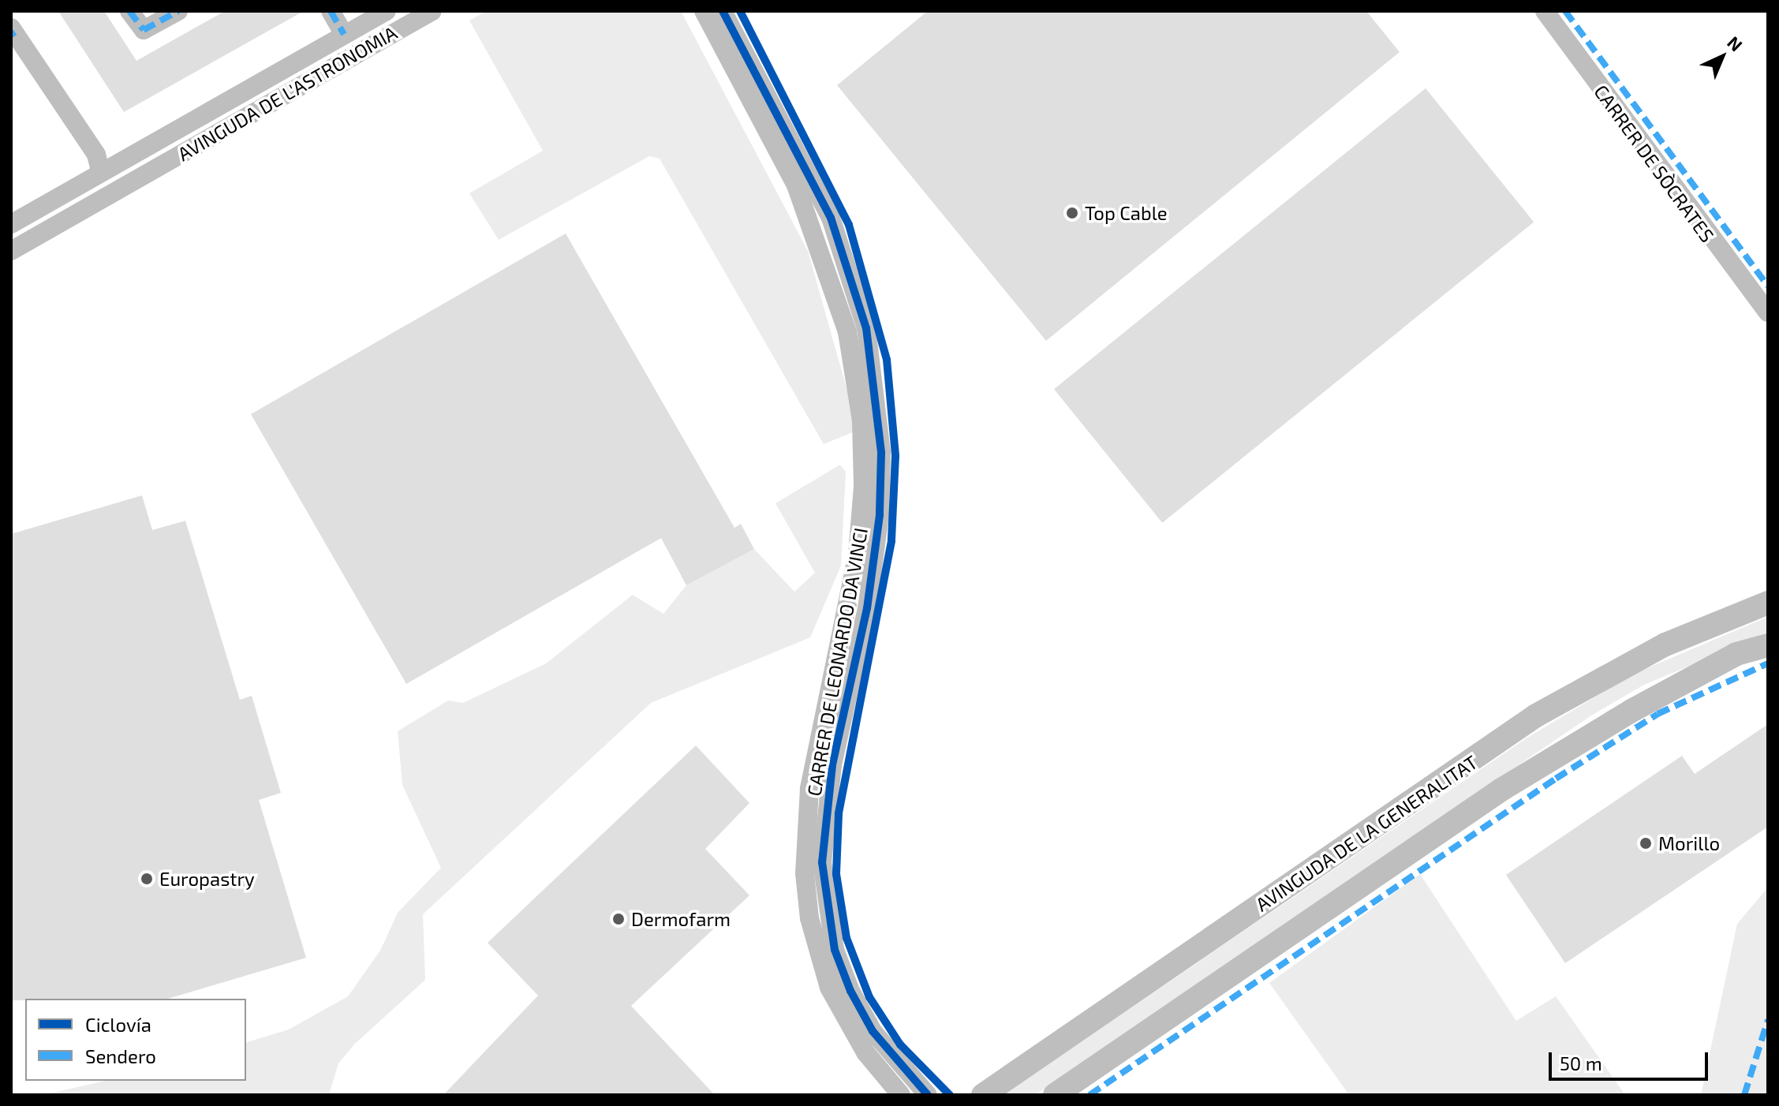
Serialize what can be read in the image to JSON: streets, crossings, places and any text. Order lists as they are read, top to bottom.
{
  "streets": {
    "street": [
      "AVINGUDA DE L'ASTRONOMIA",
      "CARRER DE SÒCRATES",
      "CARRER DE LEONARDO DA VINCI",
      "AVINGUDA DE LA GENERALITAT"
    ]
  },
  "places": [
    "Top Cable",
    "Morillo",
    "Europastry",
    "Dermofarm"
  ],
  "legend": ["Ciclovía", "Sendero"],
  "scale_bar": "50 m",
  "north": "top right"
}
